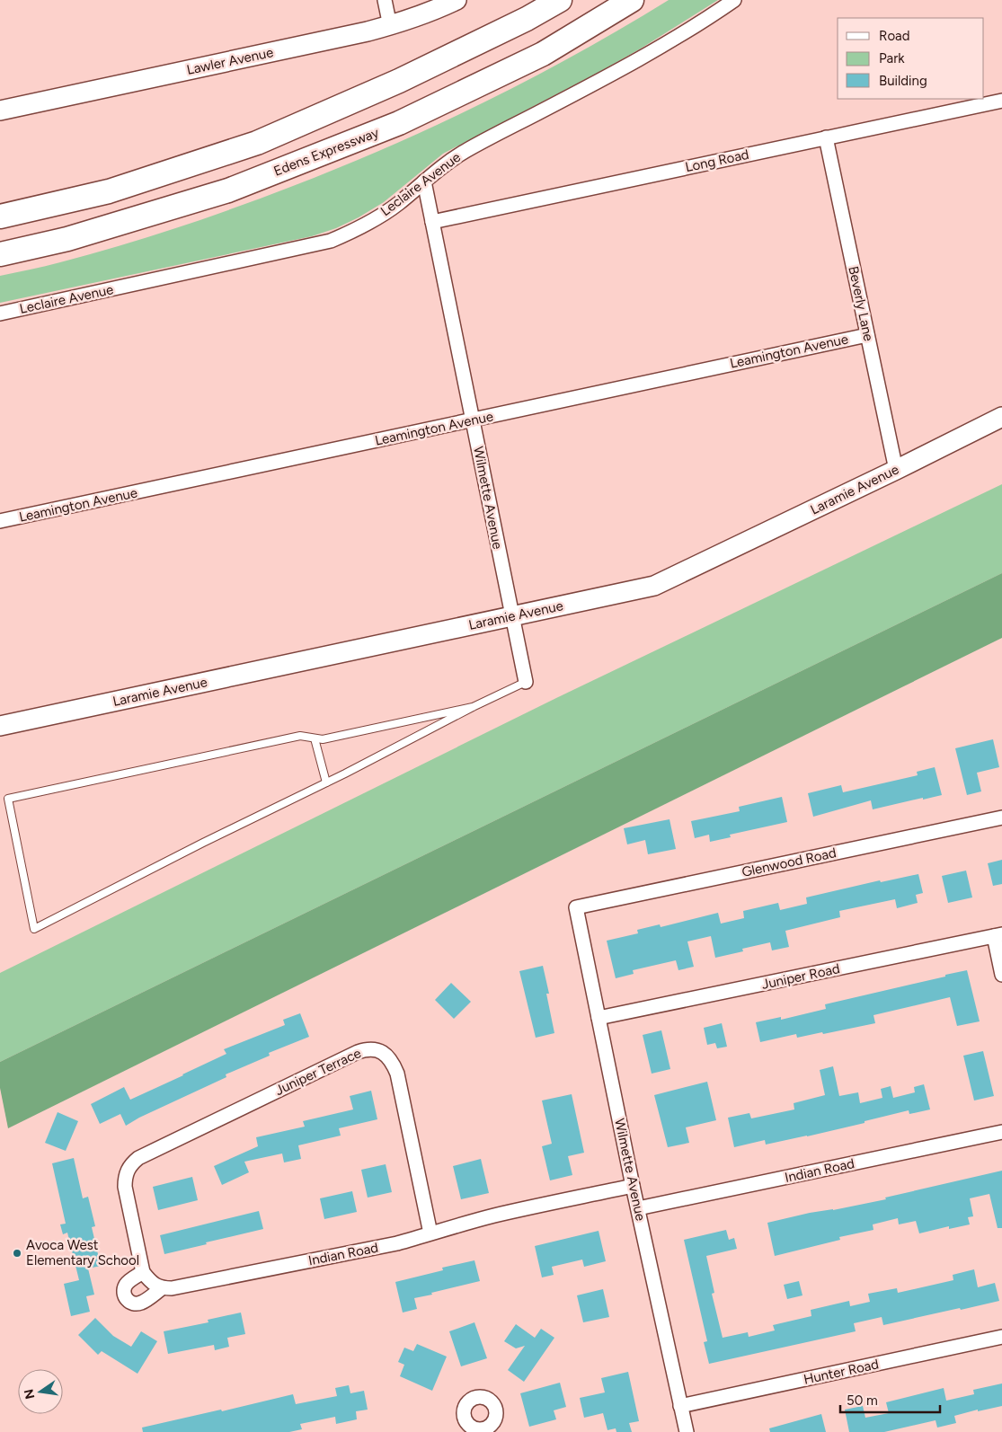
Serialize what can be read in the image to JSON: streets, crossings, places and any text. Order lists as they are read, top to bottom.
{
  "streets": {
    "highway": ["Edens Expressway"],
    "street": [
      "Lawler Avenue",
      "Long Road",
      "Leclaire Avenue",
      "Beverly Lane",
      "Leamington Avenue",
      "Laramie Avenue",
      "Wilmette Avenue",
      "Glenwood Road",
      "Juniper Road",
      "Juniper Terrace",
      "Indian Road",
      "Hunter Road"
    ]
  },
  "crossings": [
    ["Long Road", "Beverly Lane"],
    ["Long Road", "Wilmette Avenue"],
    ["Leclaire Avenue", "Wilmette Avenue"],
    ["Beverly Lane", "Leamington Avenue"],
    ["Beverly Lane", "Laramie Avenue"],
    ["Leamington Avenue", "Wilmette Avenue"],
    ["Laramie Avenue", "Wilmette Avenue"],
    ["Wilmette Avenue", "Glenwood Road"],
    ["Wilmette Avenue", "Juniper Road"],
    ["Wilmette Avenue", "Indian Road"],
    ["Wilmette Avenue", "Hunter Road"],
    ["Juniper Terrace", "Indian Road"]
  ],
  "places": ["Avoca West Elementary School"],
  "legend": ["Road", "Park", "Building"],
  "scale_bar": "50 m",
  "north": "left"
}
